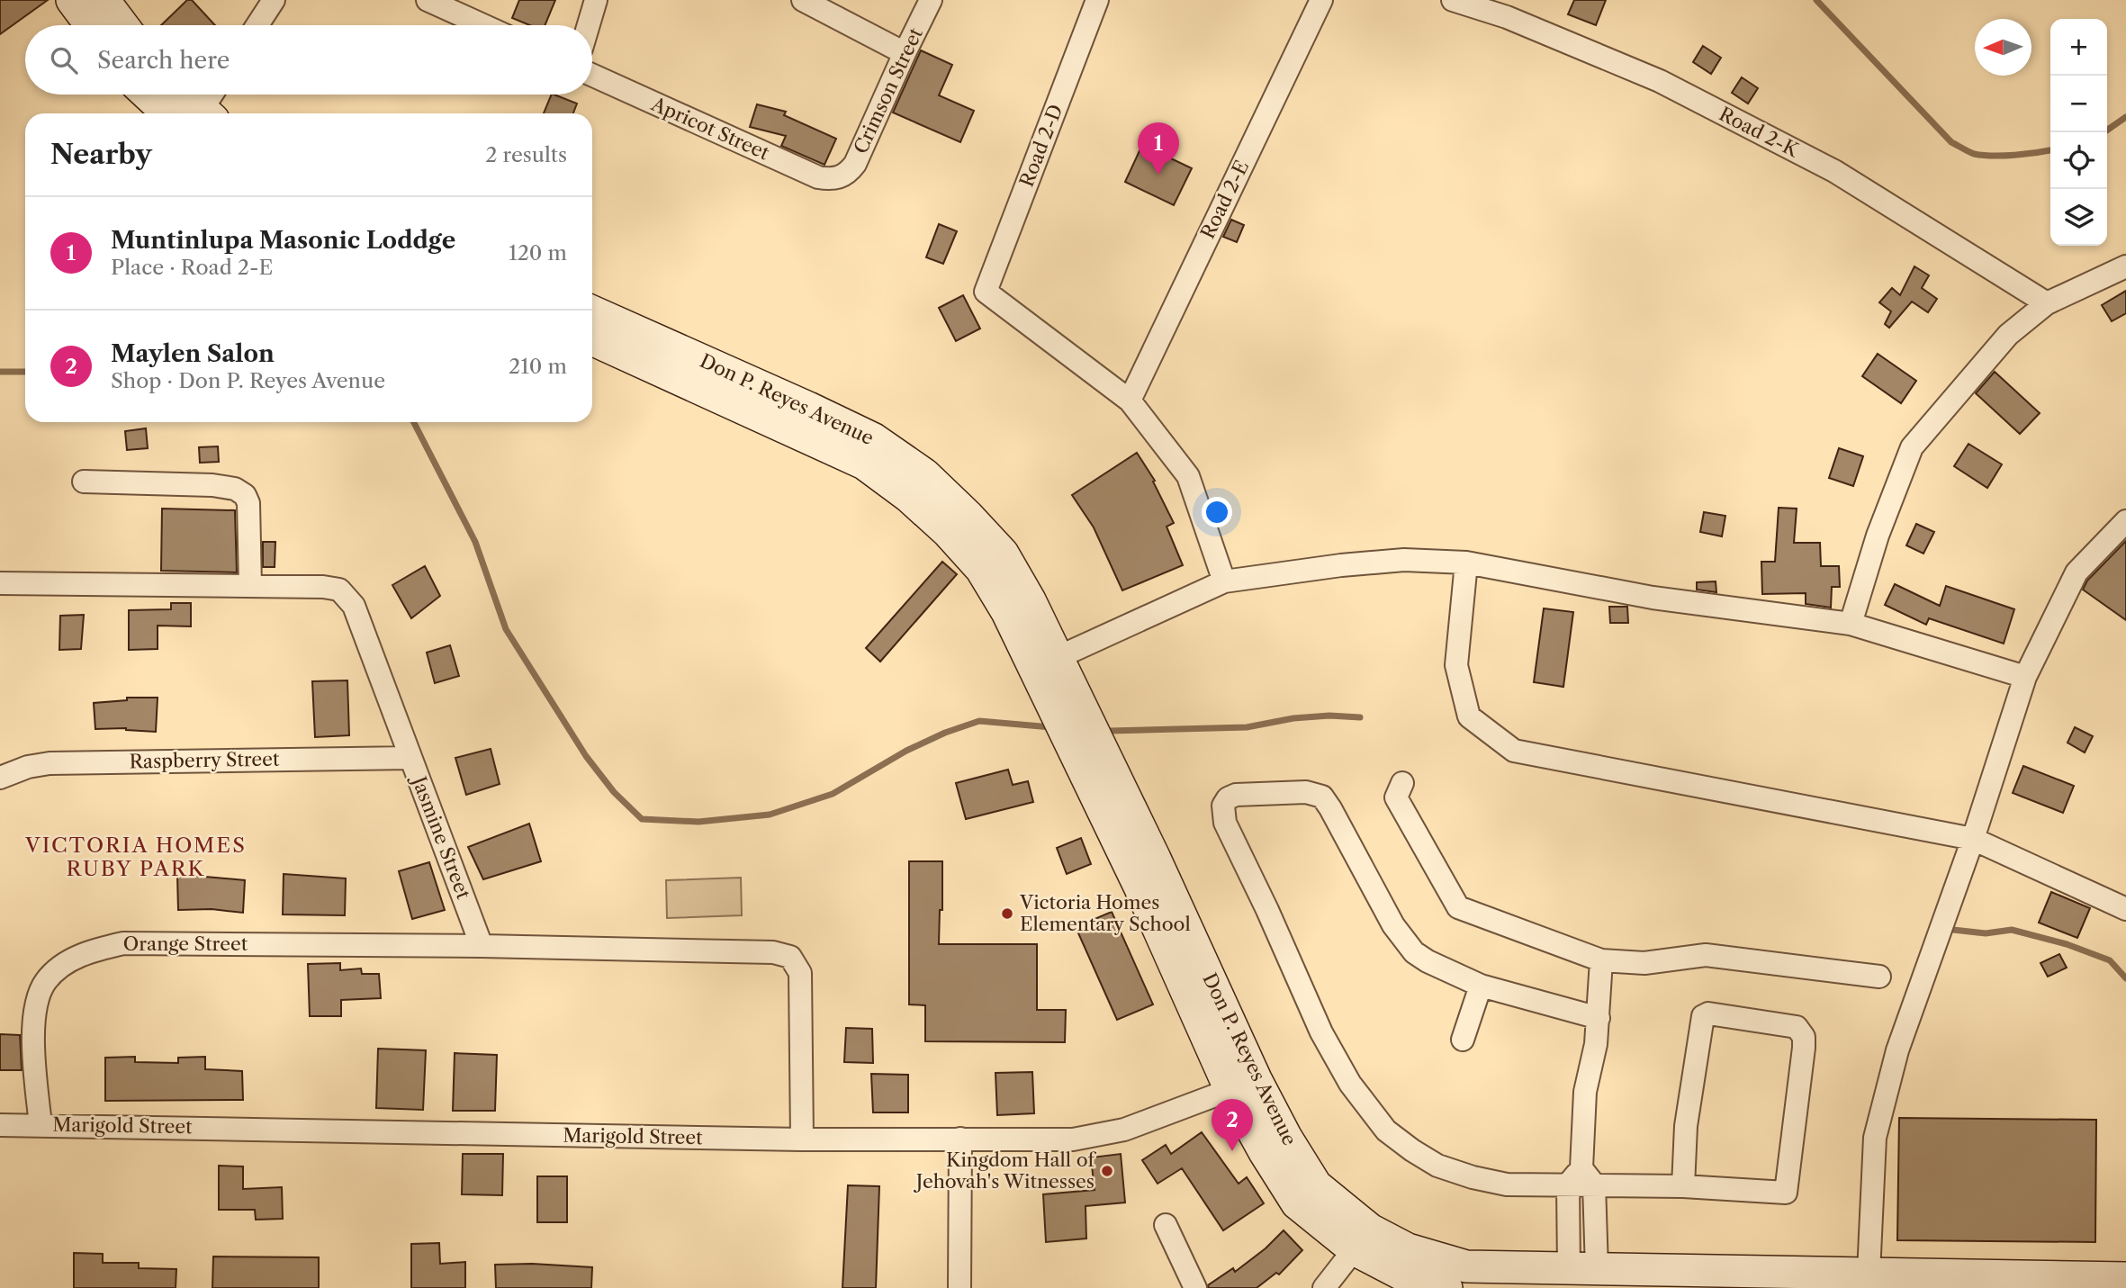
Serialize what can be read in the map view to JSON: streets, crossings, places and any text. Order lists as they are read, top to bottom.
{
  "streets": {
    "street": [
      "Crimson Street",
      "Apricot Street",
      "Road 2-K",
      "Road 2-D",
      "Road 2-E",
      "Don P. Reyes Avenue",
      "Raspberry Street",
      "Jasmine Street",
      "Orange Street",
      "Marigold Street"
    ]
  },
  "crossings": [
    ["Crimson Street", "Apricot Street"],
    ["Road 2-D", "Road 2-E"],
    ["Don P. Reyes Avenue", "Marigold Street"],
    ["Raspberry Street", "Jasmine Street"],
    ["Jasmine Street", "Orange Street"],
    ["Orange Street", "Marigold Street"]
  ],
  "districts": ["VICTORIA HOMES RUBY PARK"],
  "places": ["Victoria Homes Elementary School", "Kingdom Hall of Jehovah's Witnesses"],
  "north": "left",
  "page": {
    "map_buttons": ["+", "−"],
    "search": "Search here",
    "heading": ["Nearby", "2 results"],
    "pins": ["1", "2"],
    "list": [
      {
        "mark": "1",
        "name": "Muntinlupa Masonic Loddge",
        "note": "Place · Road 2-E",
        "value": "120 m"
      },
      {
        "mark": "2",
        "name": "Maylen Salon",
        "note": "Shop · Don P. Reyes Avenue",
        "value": "210 m"
      }
    ]
  }
}
